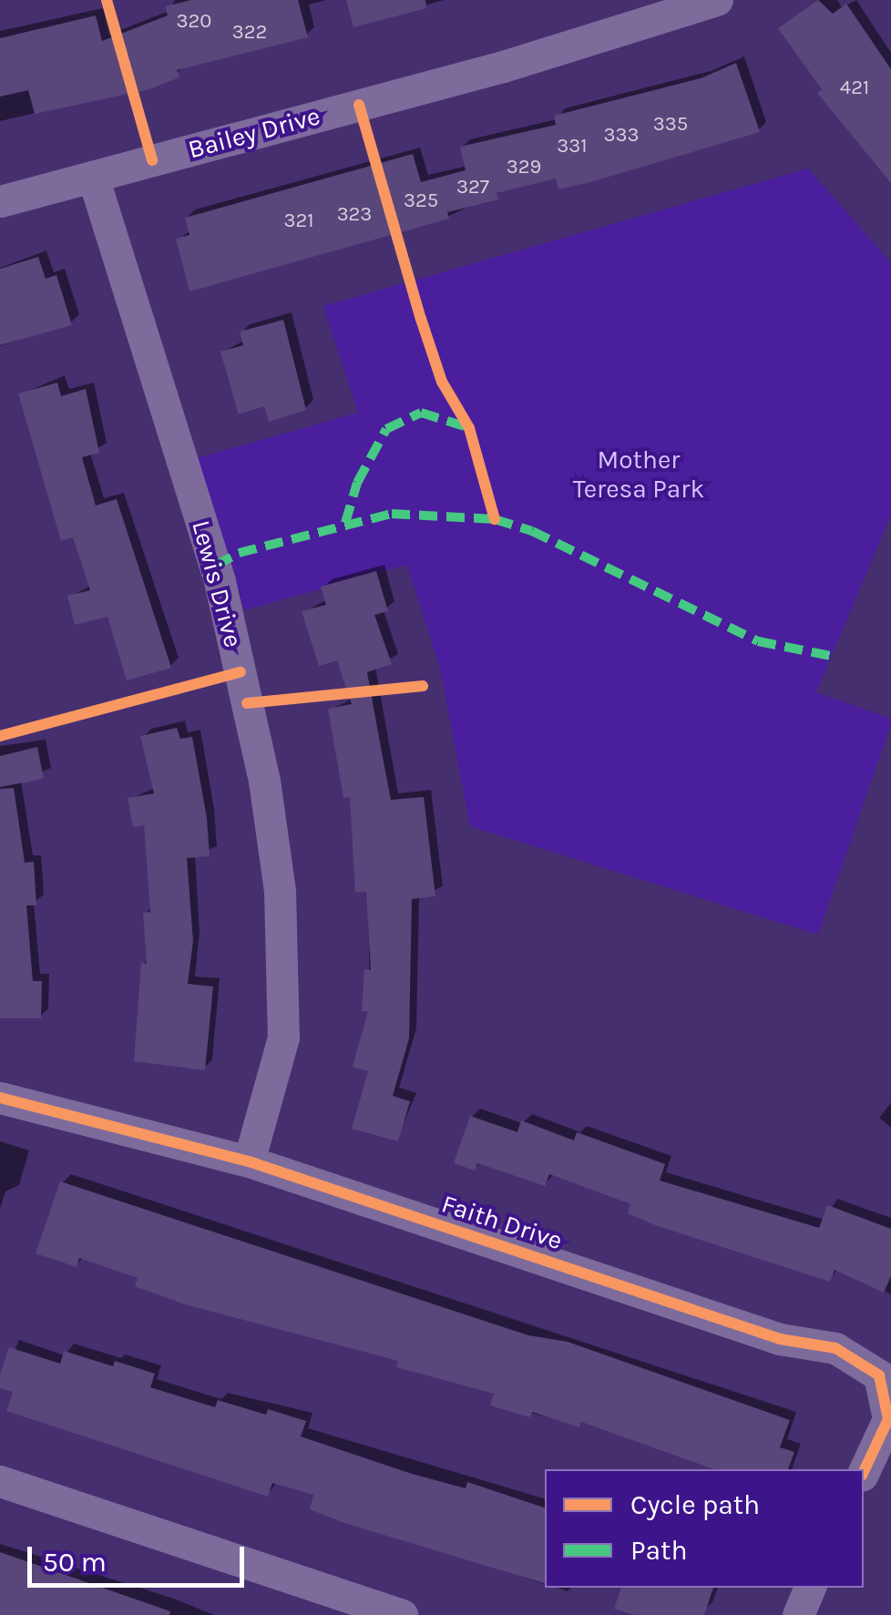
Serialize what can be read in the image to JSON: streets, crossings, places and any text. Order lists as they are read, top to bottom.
{
  "streets": {
    "street": ["Bailey Drive", "Lewis Drive", "Faith Drive"]
  },
  "crossings": [
    ["Bailey Drive", "Lewis Drive"],
    ["Lewis Drive", "Faith Drive"]
  ],
  "parks": ["Mother Teresa Park"],
  "house_numbers": [
    "320",
    "322",
    "421",
    "335",
    "333",
    "331",
    "329",
    "327",
    "325",
    "323",
    "321"
  ],
  "legend": ["Cycle path", "Path"],
  "scale_bar": "50 m"
}
